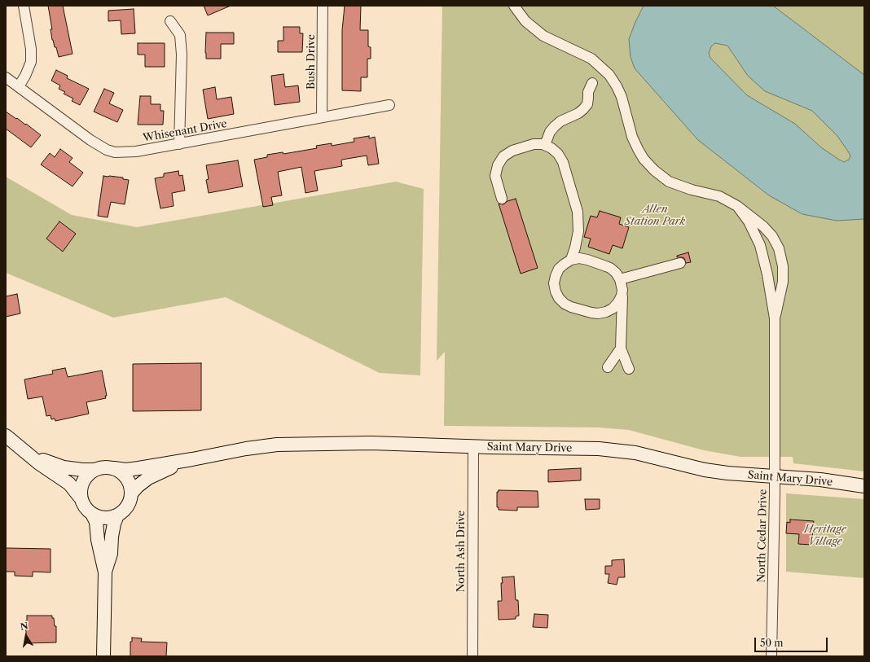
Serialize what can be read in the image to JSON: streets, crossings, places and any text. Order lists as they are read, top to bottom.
{
  "streets": {
    "street": [
      "Bush Drive",
      "Whisenant Drive",
      "Saint Mary Drive",
      "North Cedar Drive",
      "North Ash Drive"
    ]
  },
  "crossings": [
    ["Bush Drive", "Whisenant Drive"],
    ["Saint Mary Drive", "North Cedar Drive"],
    ["Saint Mary Drive", "North Ash Drive"]
  ],
  "parks": ["Allen Station Park", "Heritage Village"],
  "scale_bar": "50 m",
  "north": "top"
}
